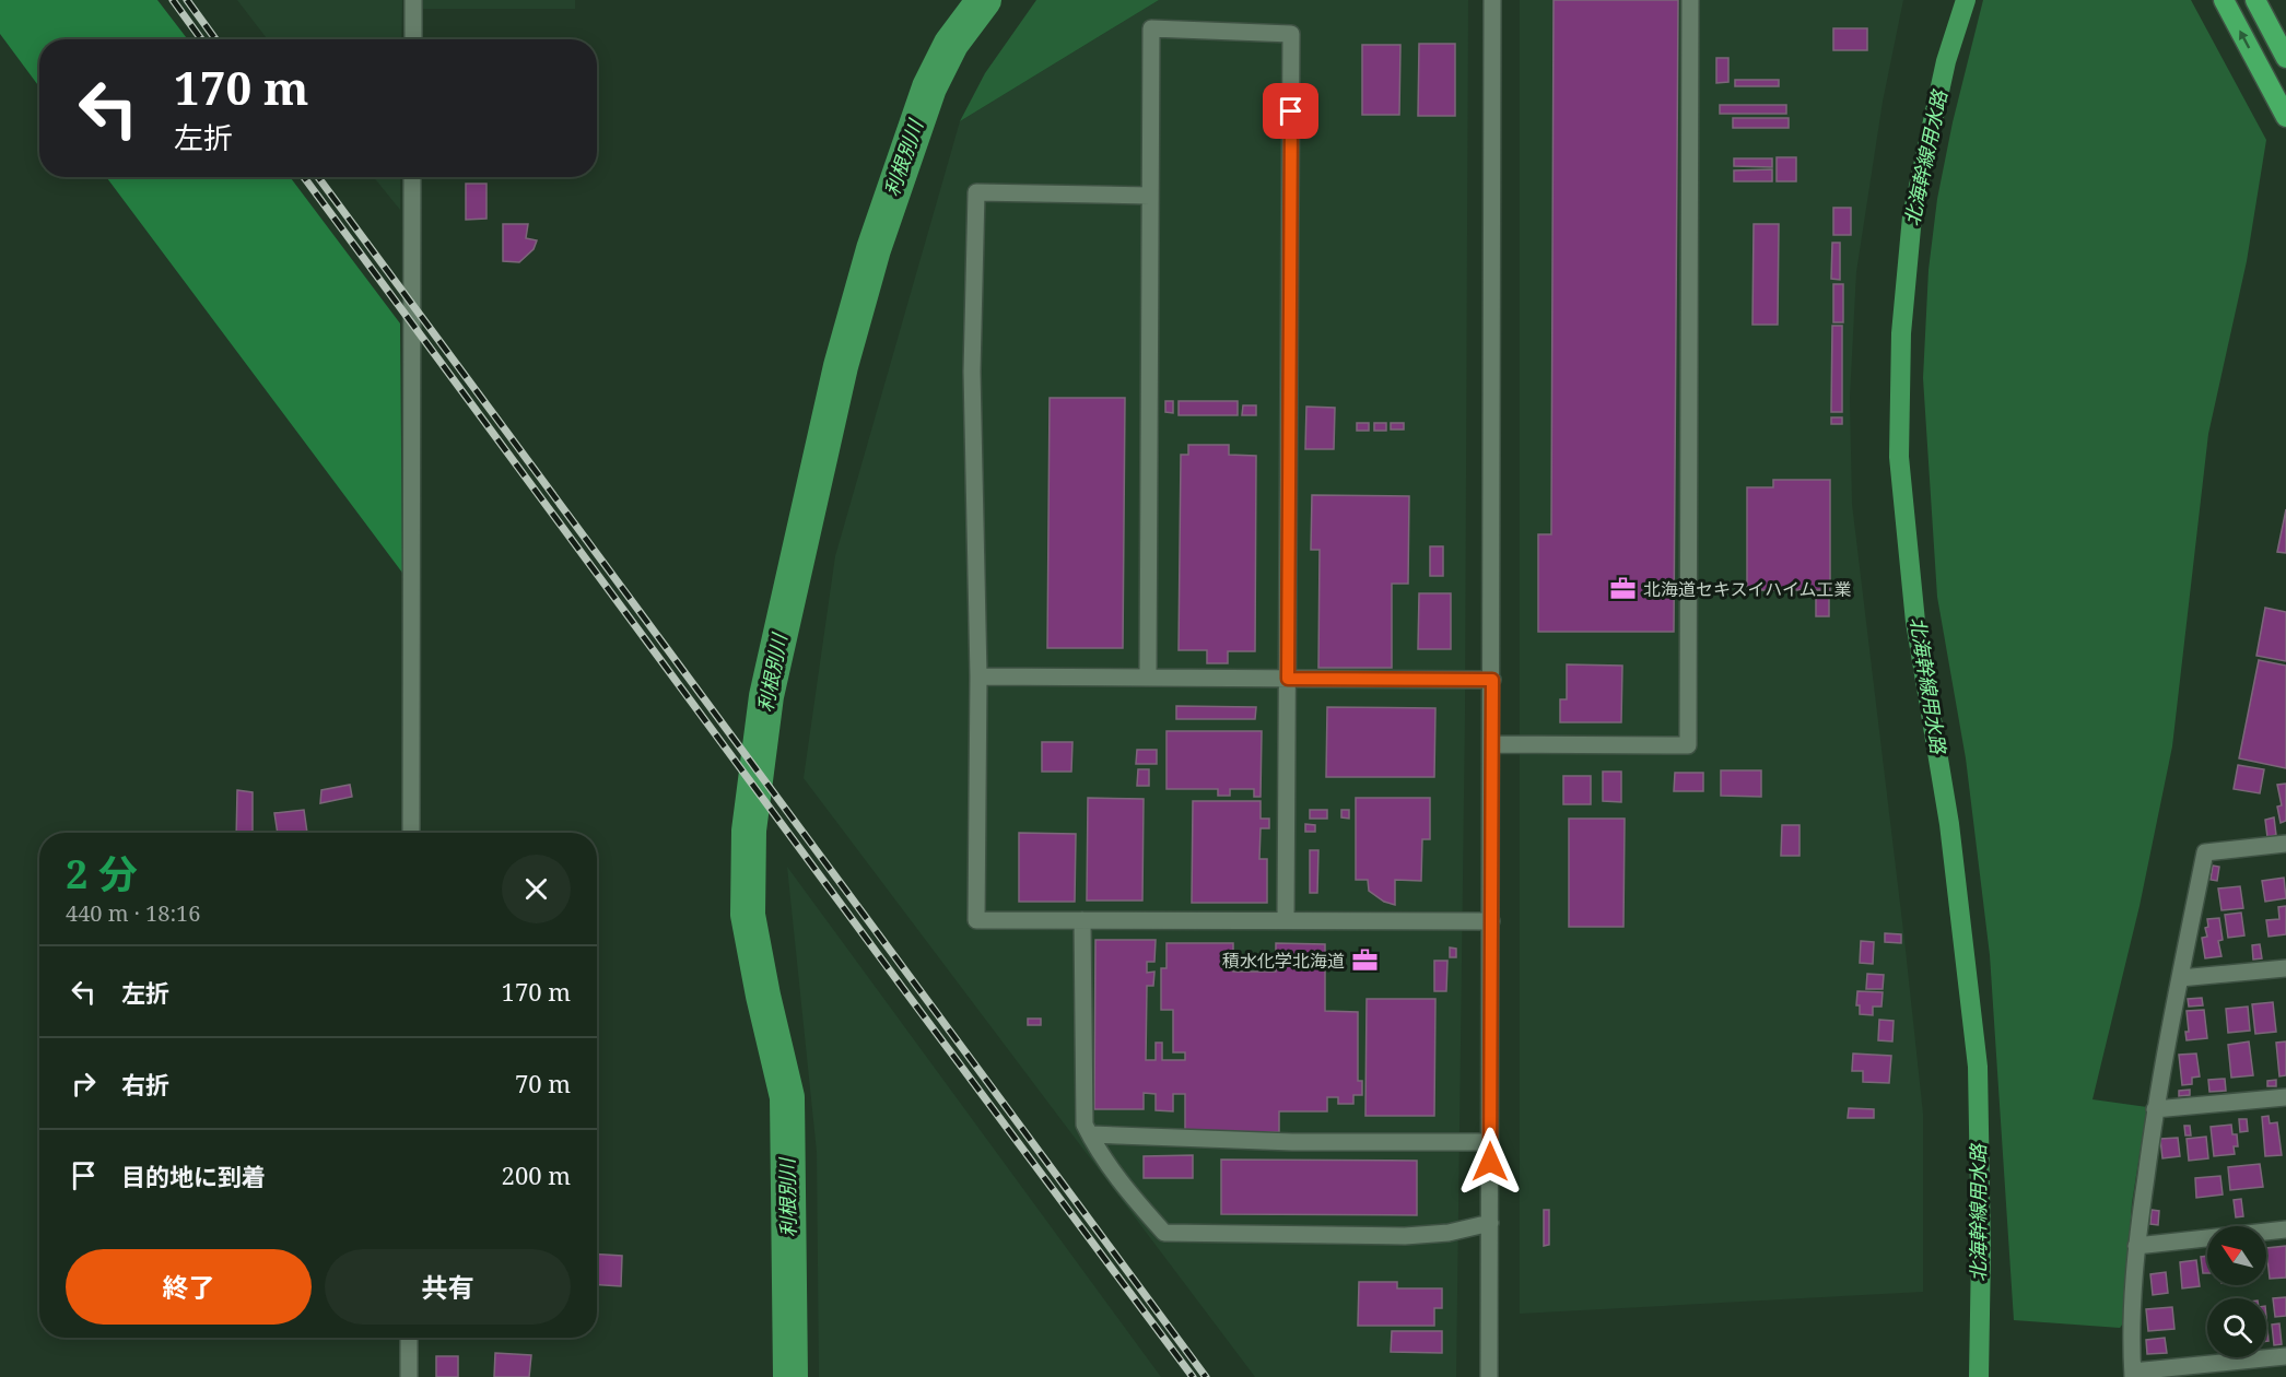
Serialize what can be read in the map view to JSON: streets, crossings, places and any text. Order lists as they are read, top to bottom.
{
  "water": ["利根別川", "北海幹線用水路"],
  "places": {
    "office": ["北海道セキスイハイム工業", "積水化学北海道"]
  },
  "north": "top left",
  "page": {
    "turn": ["170 m", "左折"],
    "heading": ["2 分", "440 m · 18:16"],
    "list": [
      {
        "name": "左折",
        "value": "170 m"
      },
      {
        "name": "右折",
        "value": "70 m"
      },
      {
        "name": "目的地に到着",
        "value": "200 m"
      }
    ],
    "buttons": ["終了", "共有"]
  }
}
